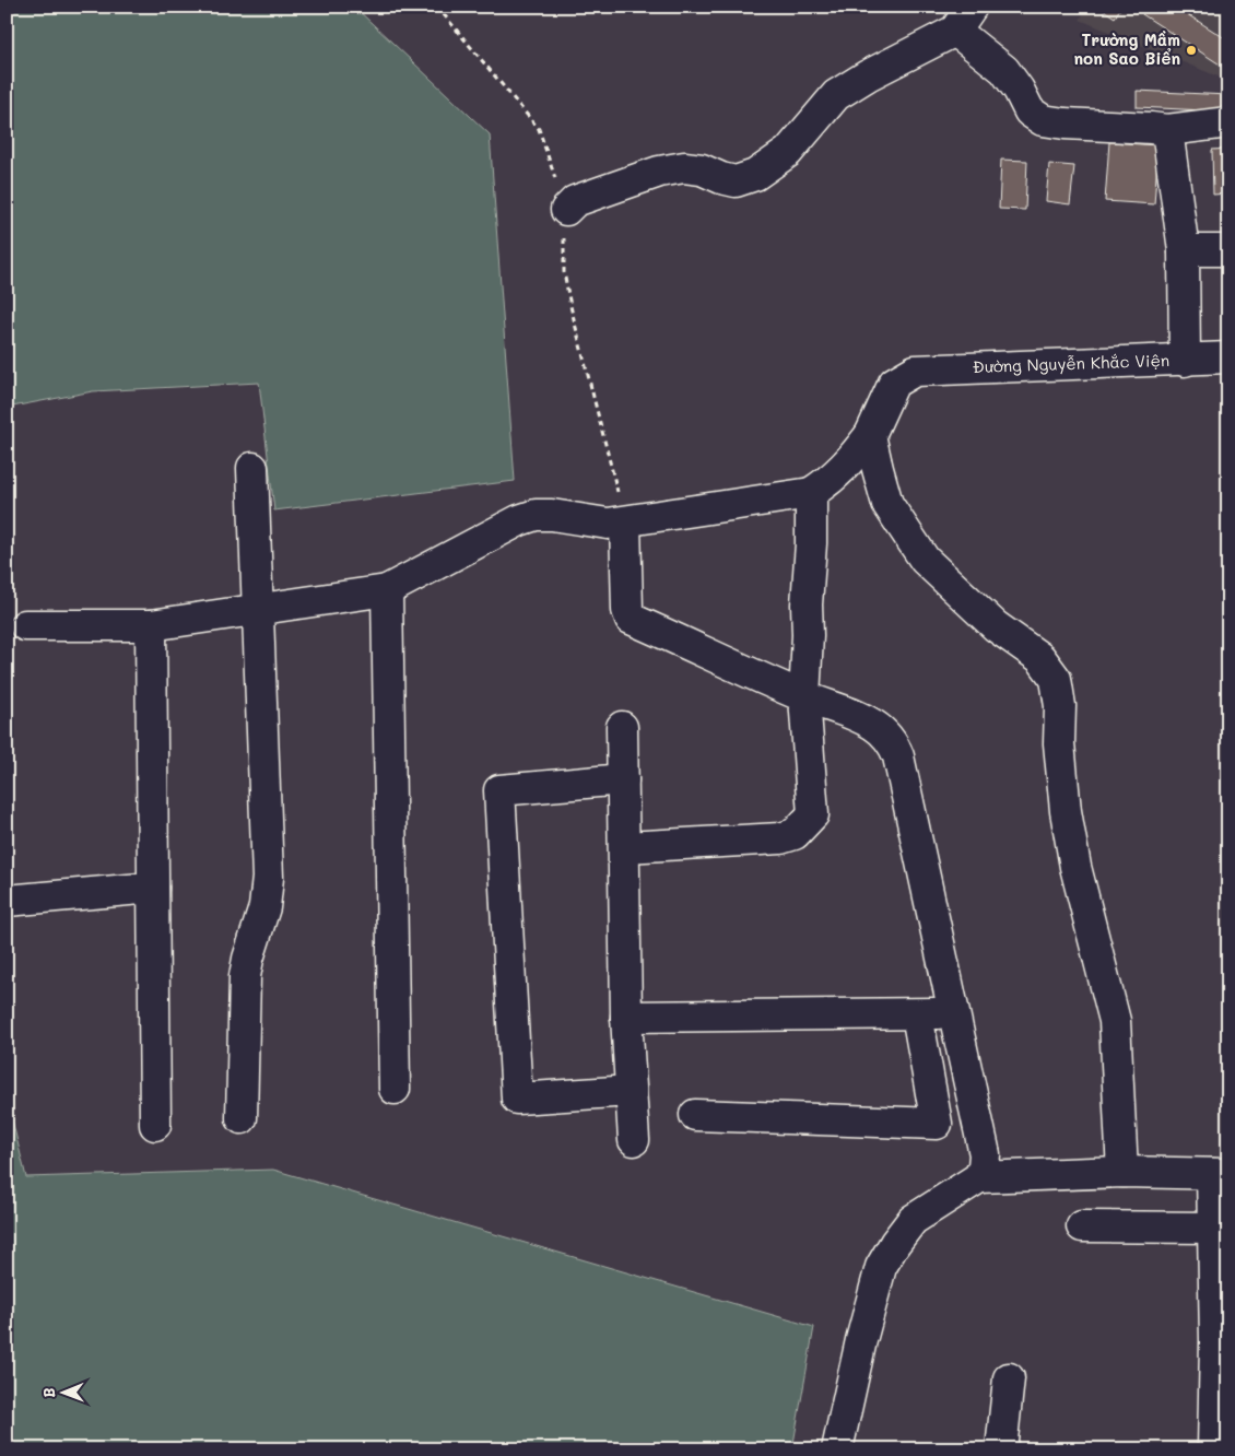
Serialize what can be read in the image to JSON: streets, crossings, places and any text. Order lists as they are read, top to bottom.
{
  "streets": {
    "street": ["Đường Nguyễn Khắc Viện"]
  },
  "places": ["Trường Mầm non Sao Biển"],
  "north": "left"
}
